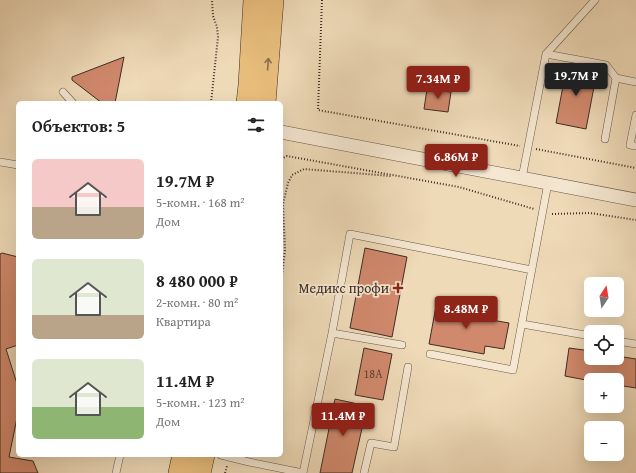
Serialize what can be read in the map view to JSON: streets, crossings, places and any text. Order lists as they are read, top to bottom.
{
  "places": {
    "health": ["Медикс профи"]
  },
  "house_numbers": ["18А"],
  "north": "top",
  "page": {
    "price": [
      "19.7M ₽",
      "7.34M ₽",
      "6.86M ₽",
      "8.48M ₽",
      "11.4M ₽"
    ],
    "heading": "Объектов: 5",
    "list": [
      {
        "name": "19.7M ₽",
        "note": "5-комн. · 168 m² · Дом"
      },
      {
        "name": "8 480 000 ₽",
        "note": "2-комн. · 80 m² · Квартира"
      },
      {
        "name": "11.4M ₽",
        "note": "5-комн. · 123 m² · Дом"
      }
    ],
    "map_buttons": ["+", "−"]
  }
}
